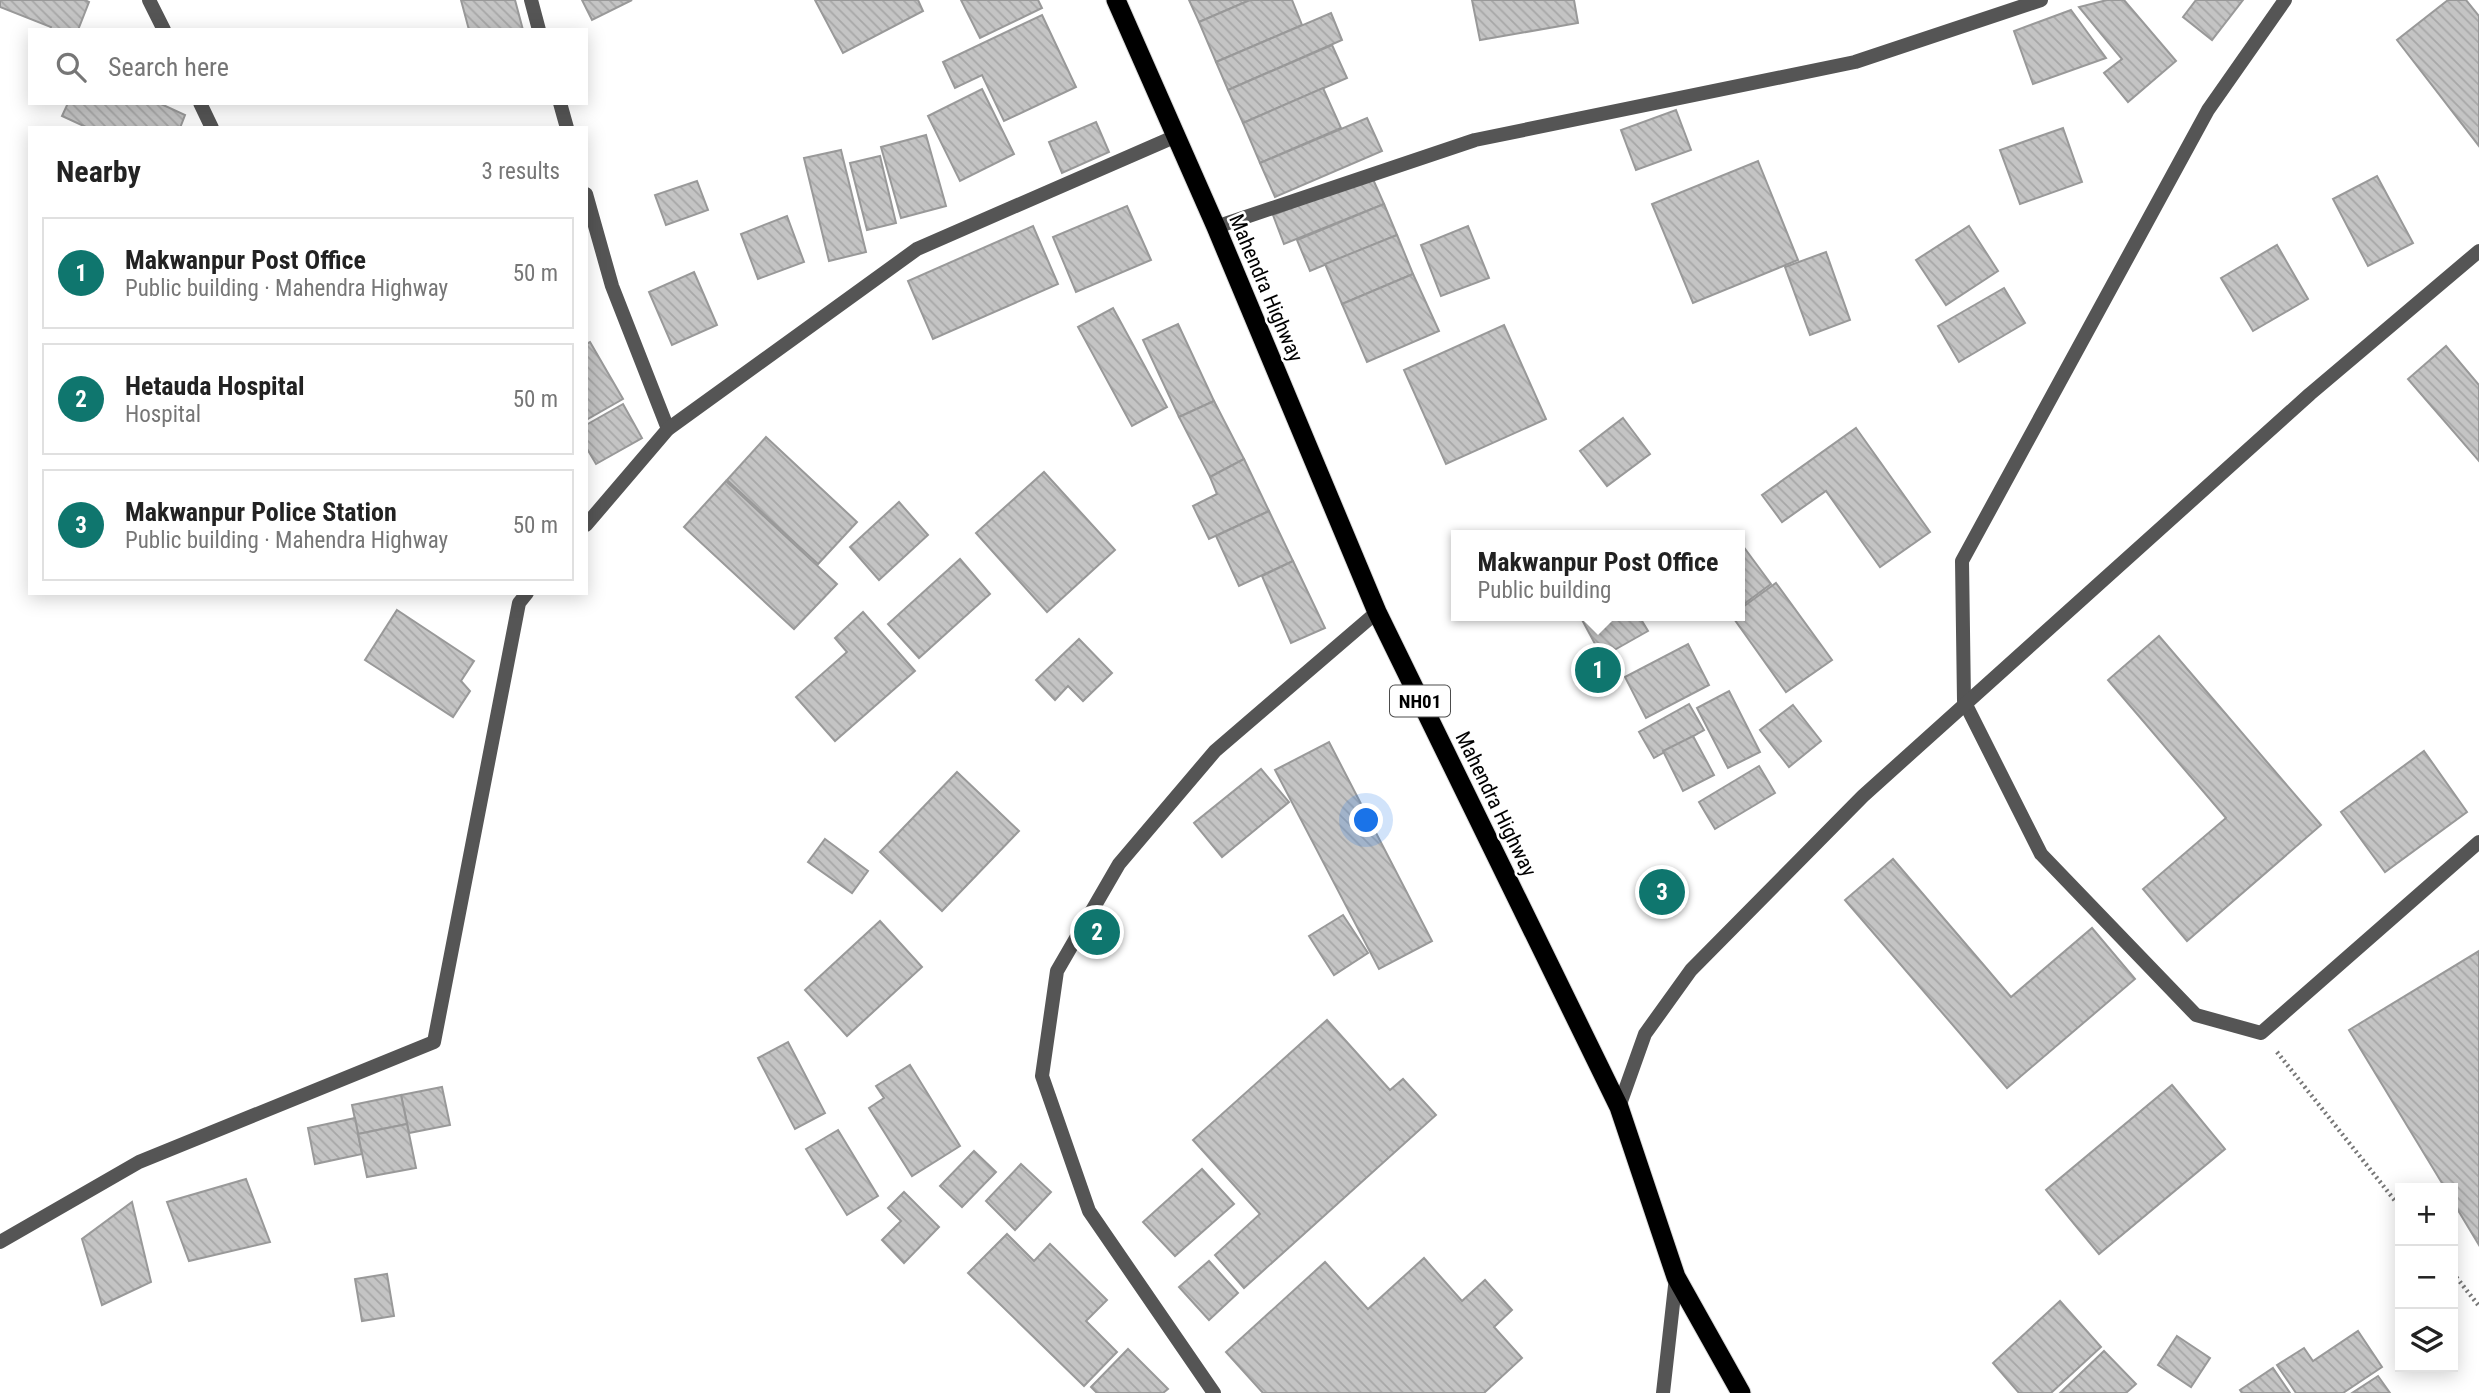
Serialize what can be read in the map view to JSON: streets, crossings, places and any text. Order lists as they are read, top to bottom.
{
  "streets": {
    "highway": ["Mahendra Highway", "NH01"]
  },
  "page": {
    "search": "Search here",
    "heading": ["Nearby", "3 results"],
    "list": [
      {
        "mark": "1",
        "name": "Makwanpur Post Office",
        "note": "Public building · Mahendra Highway",
        "value": "50 m"
      },
      {
        "mark": "2",
        "name": "Hetauda Hospital",
        "note": "Hospital",
        "value": "50 m"
      },
      {
        "mark": "3",
        "name": "Makwanpur Police Station",
        "note": "Public building · Mahendra Highway",
        "value": "50 m"
      }
    ],
    "popup": ["Makwanpur Post Office", "Public building"],
    "pins": ["1", "3", "2"],
    "map_buttons": ["+", "−"]
  }
}
